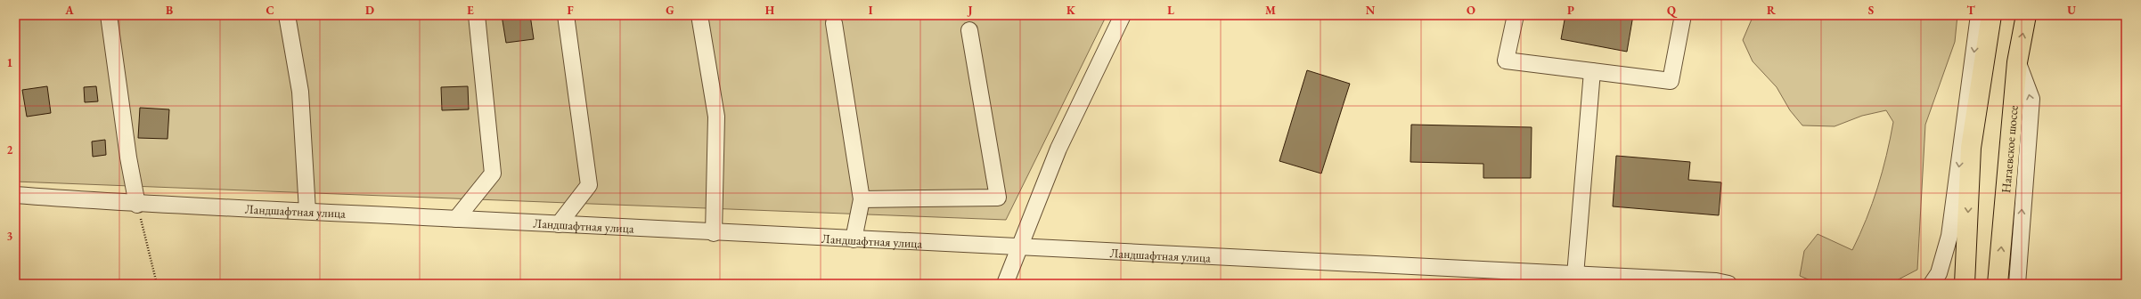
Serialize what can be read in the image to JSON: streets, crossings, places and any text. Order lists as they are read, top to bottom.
{
  "streets": {
    "main road": ["Нагаевское шоссе"],
    "street": ["Ландшафтная улица"]
  },
  "grid": {
    "columns": [
      "A",
      "B",
      "C",
      "D",
      "E",
      "F",
      "G",
      "H",
      "I",
      "J",
      "K",
      "L",
      "M",
      "N",
      "O",
      "P",
      "Q",
      "R",
      "S",
      "T",
      "U"
    ],
    "rows": ["1", "2", "3"]
  }
}
